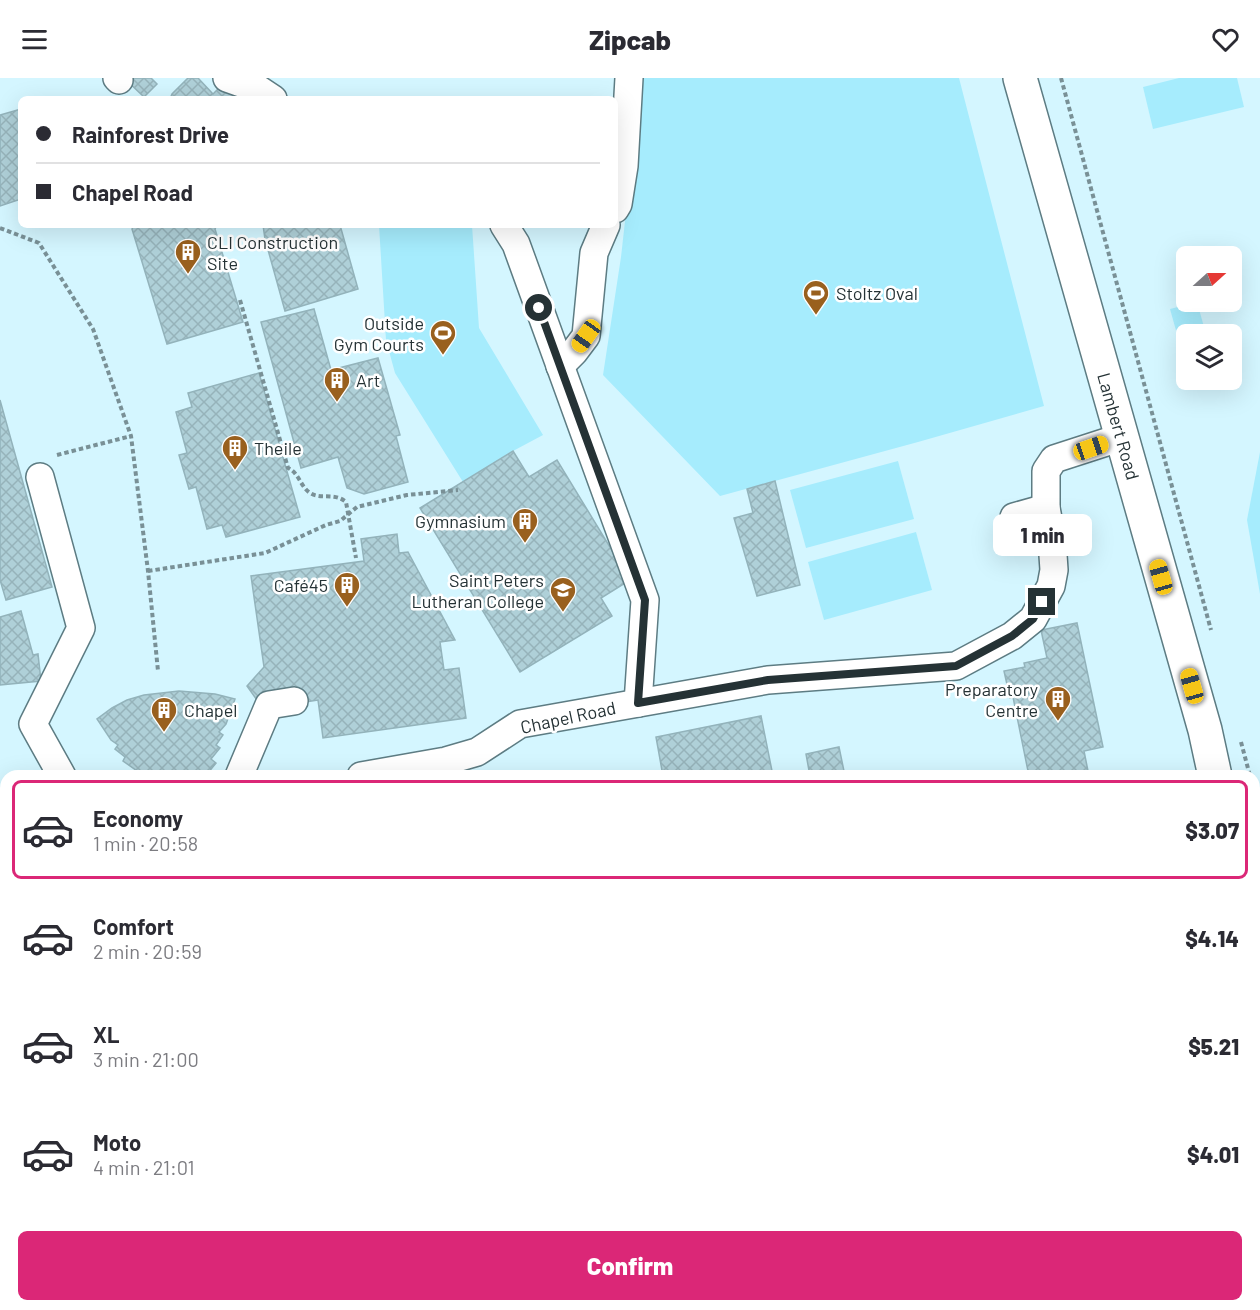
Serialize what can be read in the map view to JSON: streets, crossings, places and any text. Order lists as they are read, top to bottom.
{
  "streets": {
    "main road": ["Lambert Road"],
    "street": ["Chapel Road"]
  },
  "crossings": [
    ["Lambert Road", "Chapel Road"]
  ],
  "places": {
    "building": [
      "CLI Construction Site",
      "Art",
      "Theile",
      "Gymnasium",
      "Café45",
      "Preparatory Centre",
      "Chapel"
    ],
    "sports": ["Stoltz Oval", "Outside Gym Courts"],
    "school or university": ["Saint Peters Lutheran College"]
  },
  "north": "right",
  "page": {
    "header": "Zipcab",
    "banner": ["Rainforest Drive", "Chapel Road"],
    "bubble": "1 min",
    "list": [
      {
        "name": "Economy",
        "note": "1 min · 20:58",
        "value": "$3.07"
      },
      {
        "name": "Comfort",
        "note": "2 min · 20:59",
        "value": "$4.14"
      },
      {
        "name": "XL",
        "note": "3 min · 21:00",
        "value": "$5.21"
      },
      {
        "name": "Moto",
        "note": "4 min · 21:01",
        "value": "$4.01"
      }
    ],
    "buttons": "Confirm"
  }
}
